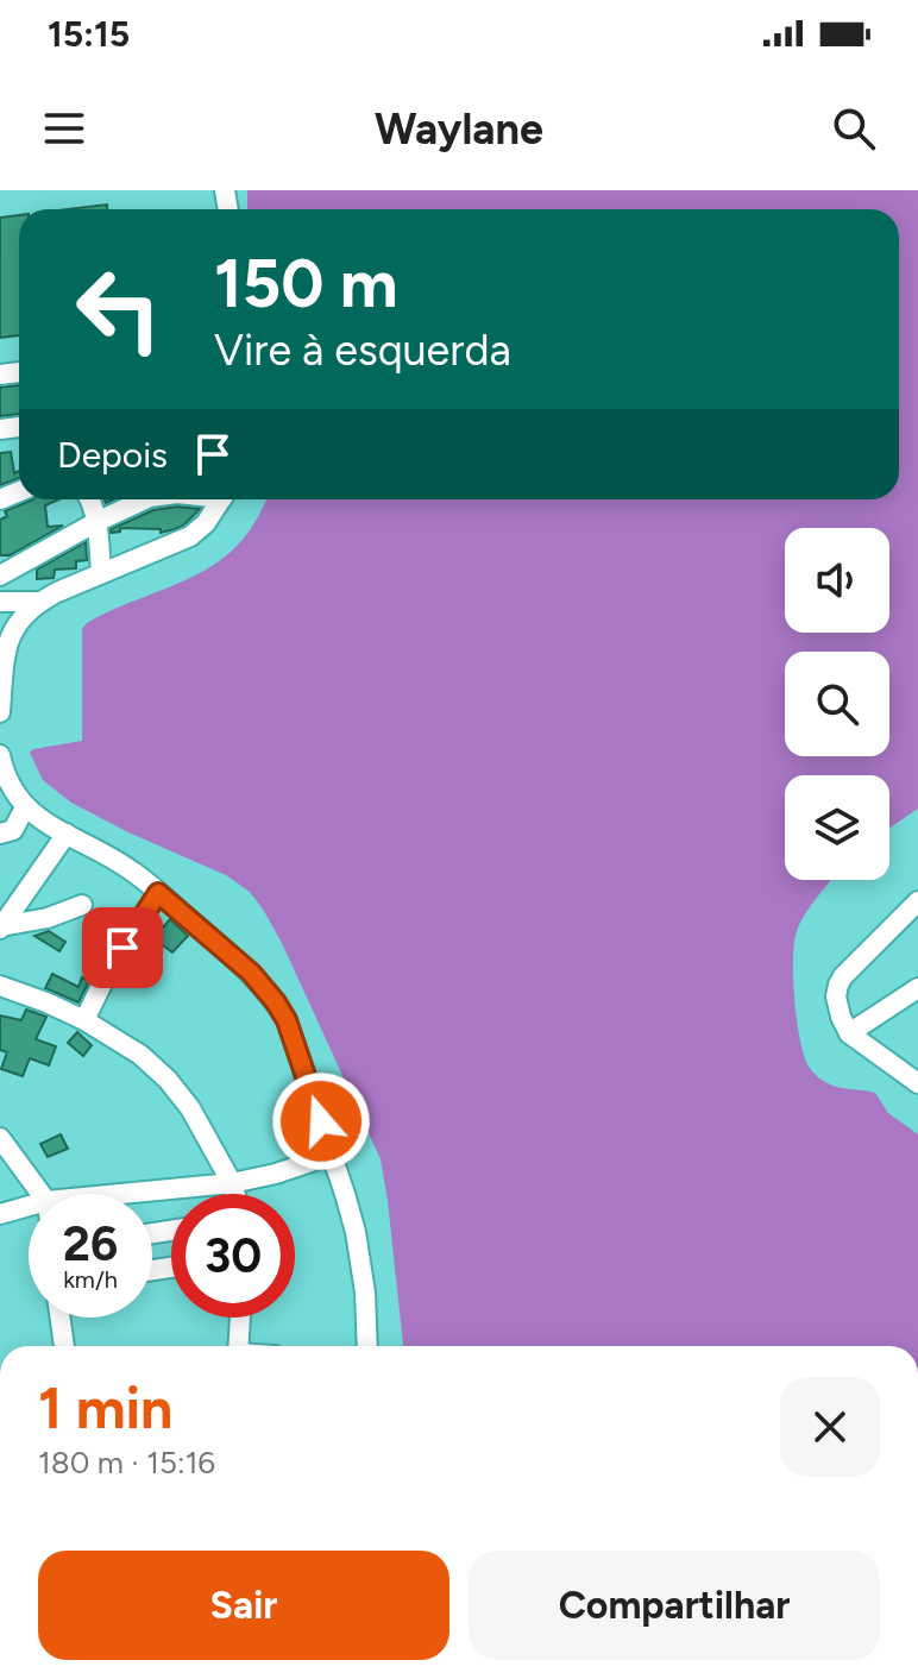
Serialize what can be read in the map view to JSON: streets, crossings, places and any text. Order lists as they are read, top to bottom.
{
  "page": {
    "status": "15:15",
    "header": "Waylane",
    "turn": ["150 m", "Vire à esquerda"],
    "then": "Depois",
    "speed": "26 km/h",
    "limit": "30",
    "heading": ["1 min", "180 m · 15:16"],
    "buttons": ["Sair", "Compartilhar"]
  }
}
